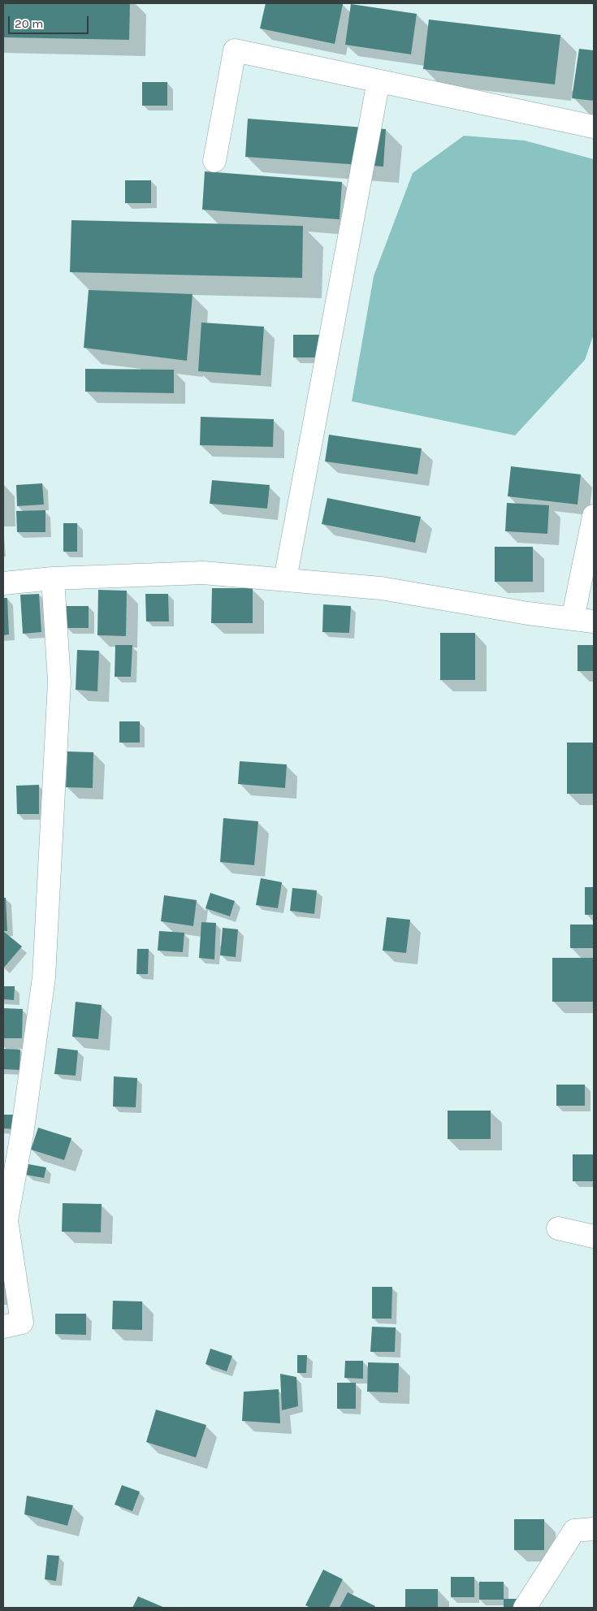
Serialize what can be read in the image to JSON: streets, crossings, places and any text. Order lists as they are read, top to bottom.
{
  "scale_bar": "20 m"
}
